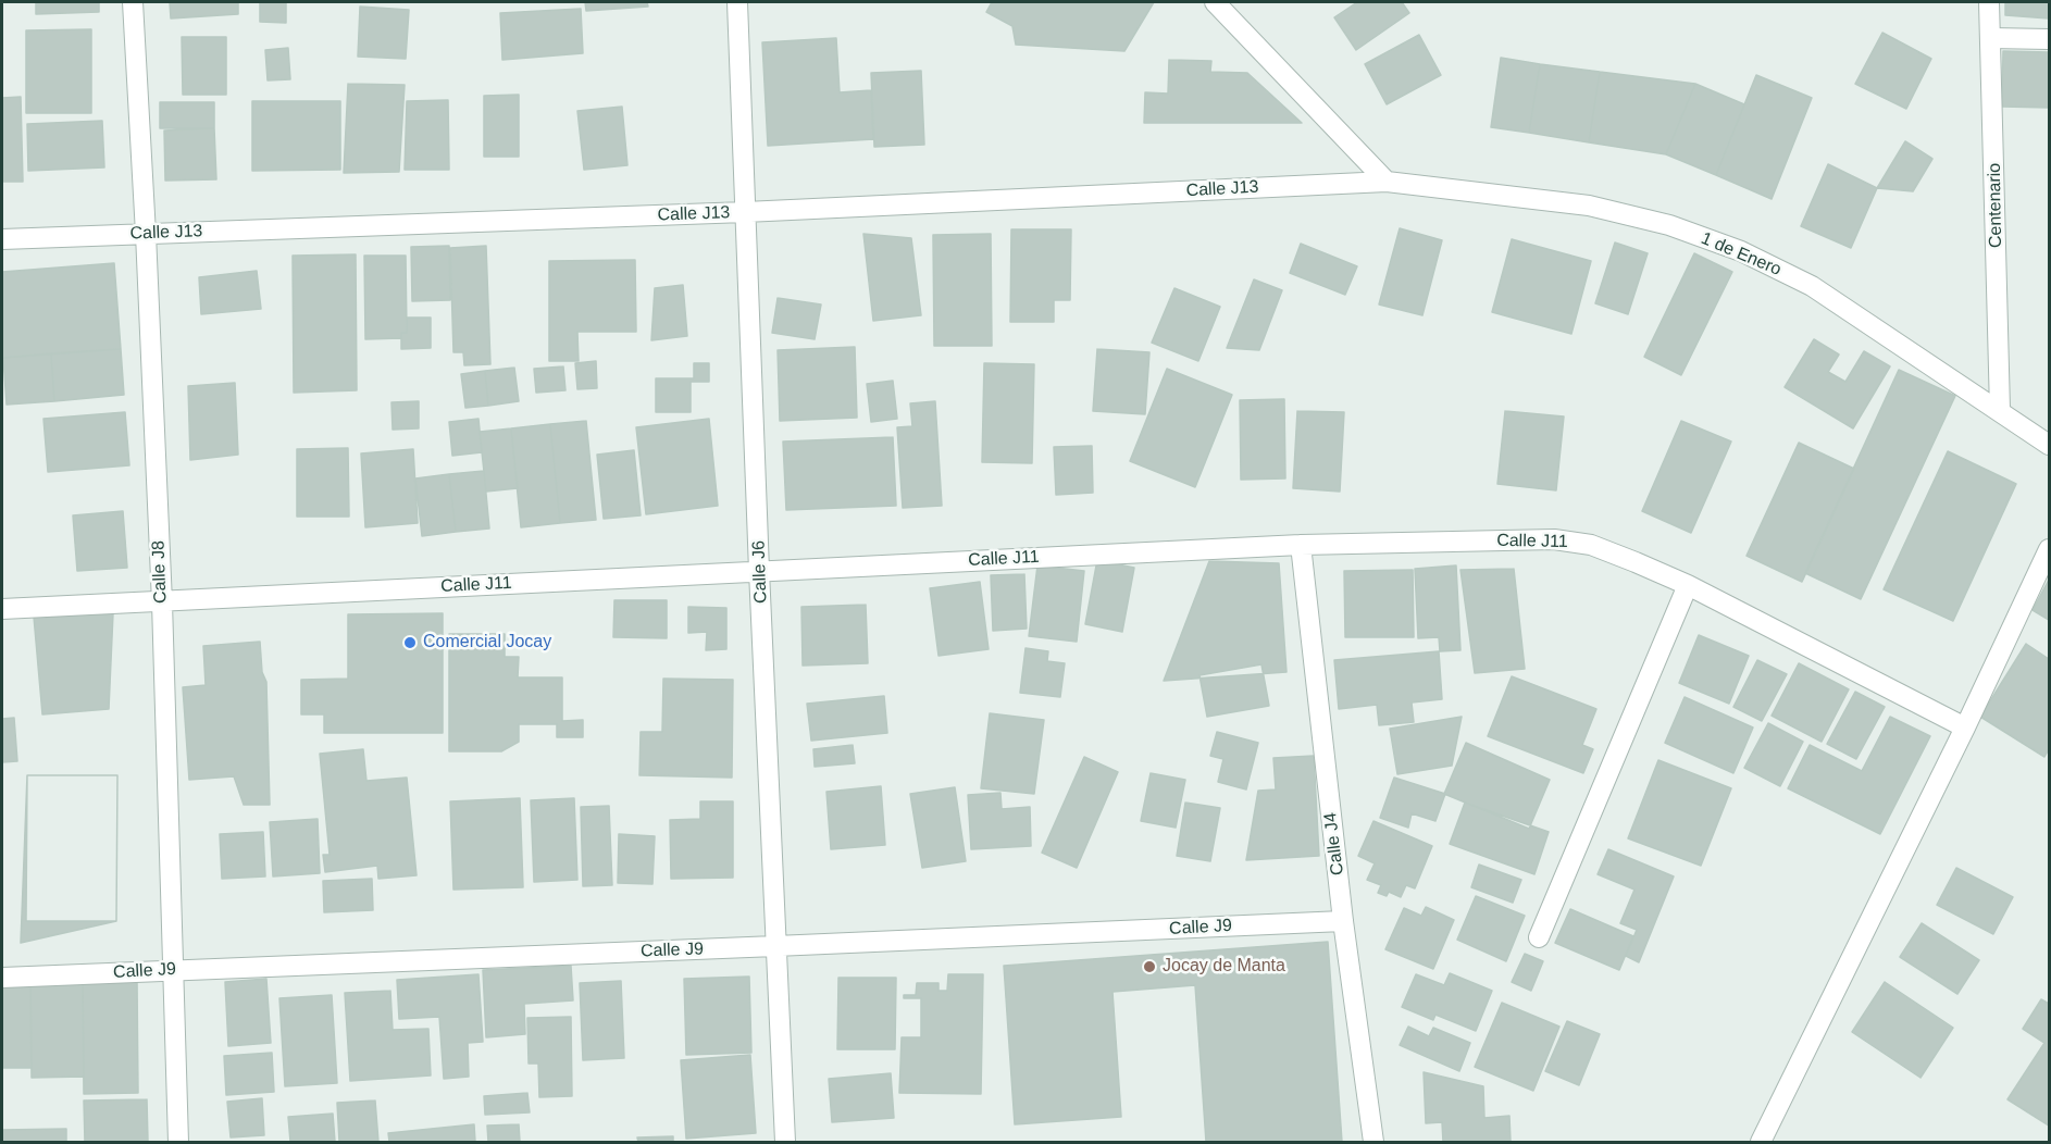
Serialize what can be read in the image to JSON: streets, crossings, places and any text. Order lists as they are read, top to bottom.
{
  "streets": {
    "street": [
      "Calle J13",
      "Centenario",
      "1 de Enero",
      "Calle J11",
      "Calle J8",
      "Calle J6",
      "Calle J4",
      "Calle J9"
    ]
  },
  "crossings": [
    ["Calle J13", "1 de Enero"],
    ["Calle J13", "Calle J8"],
    ["Calle J13", "Calle J6"],
    ["Centenario", "1 de Enero"],
    ["Calle J11", "Calle J8"],
    ["Calle J11", "Calle J6"],
    ["Calle J11", "Calle J4"],
    ["Calle J8", "Calle J9"],
    ["Calle J6", "Calle J9"],
    ["Calle J4", "Calle J9"]
  ],
  "places": ["Comercial Jocay", "Jocay de Manta"]
}
